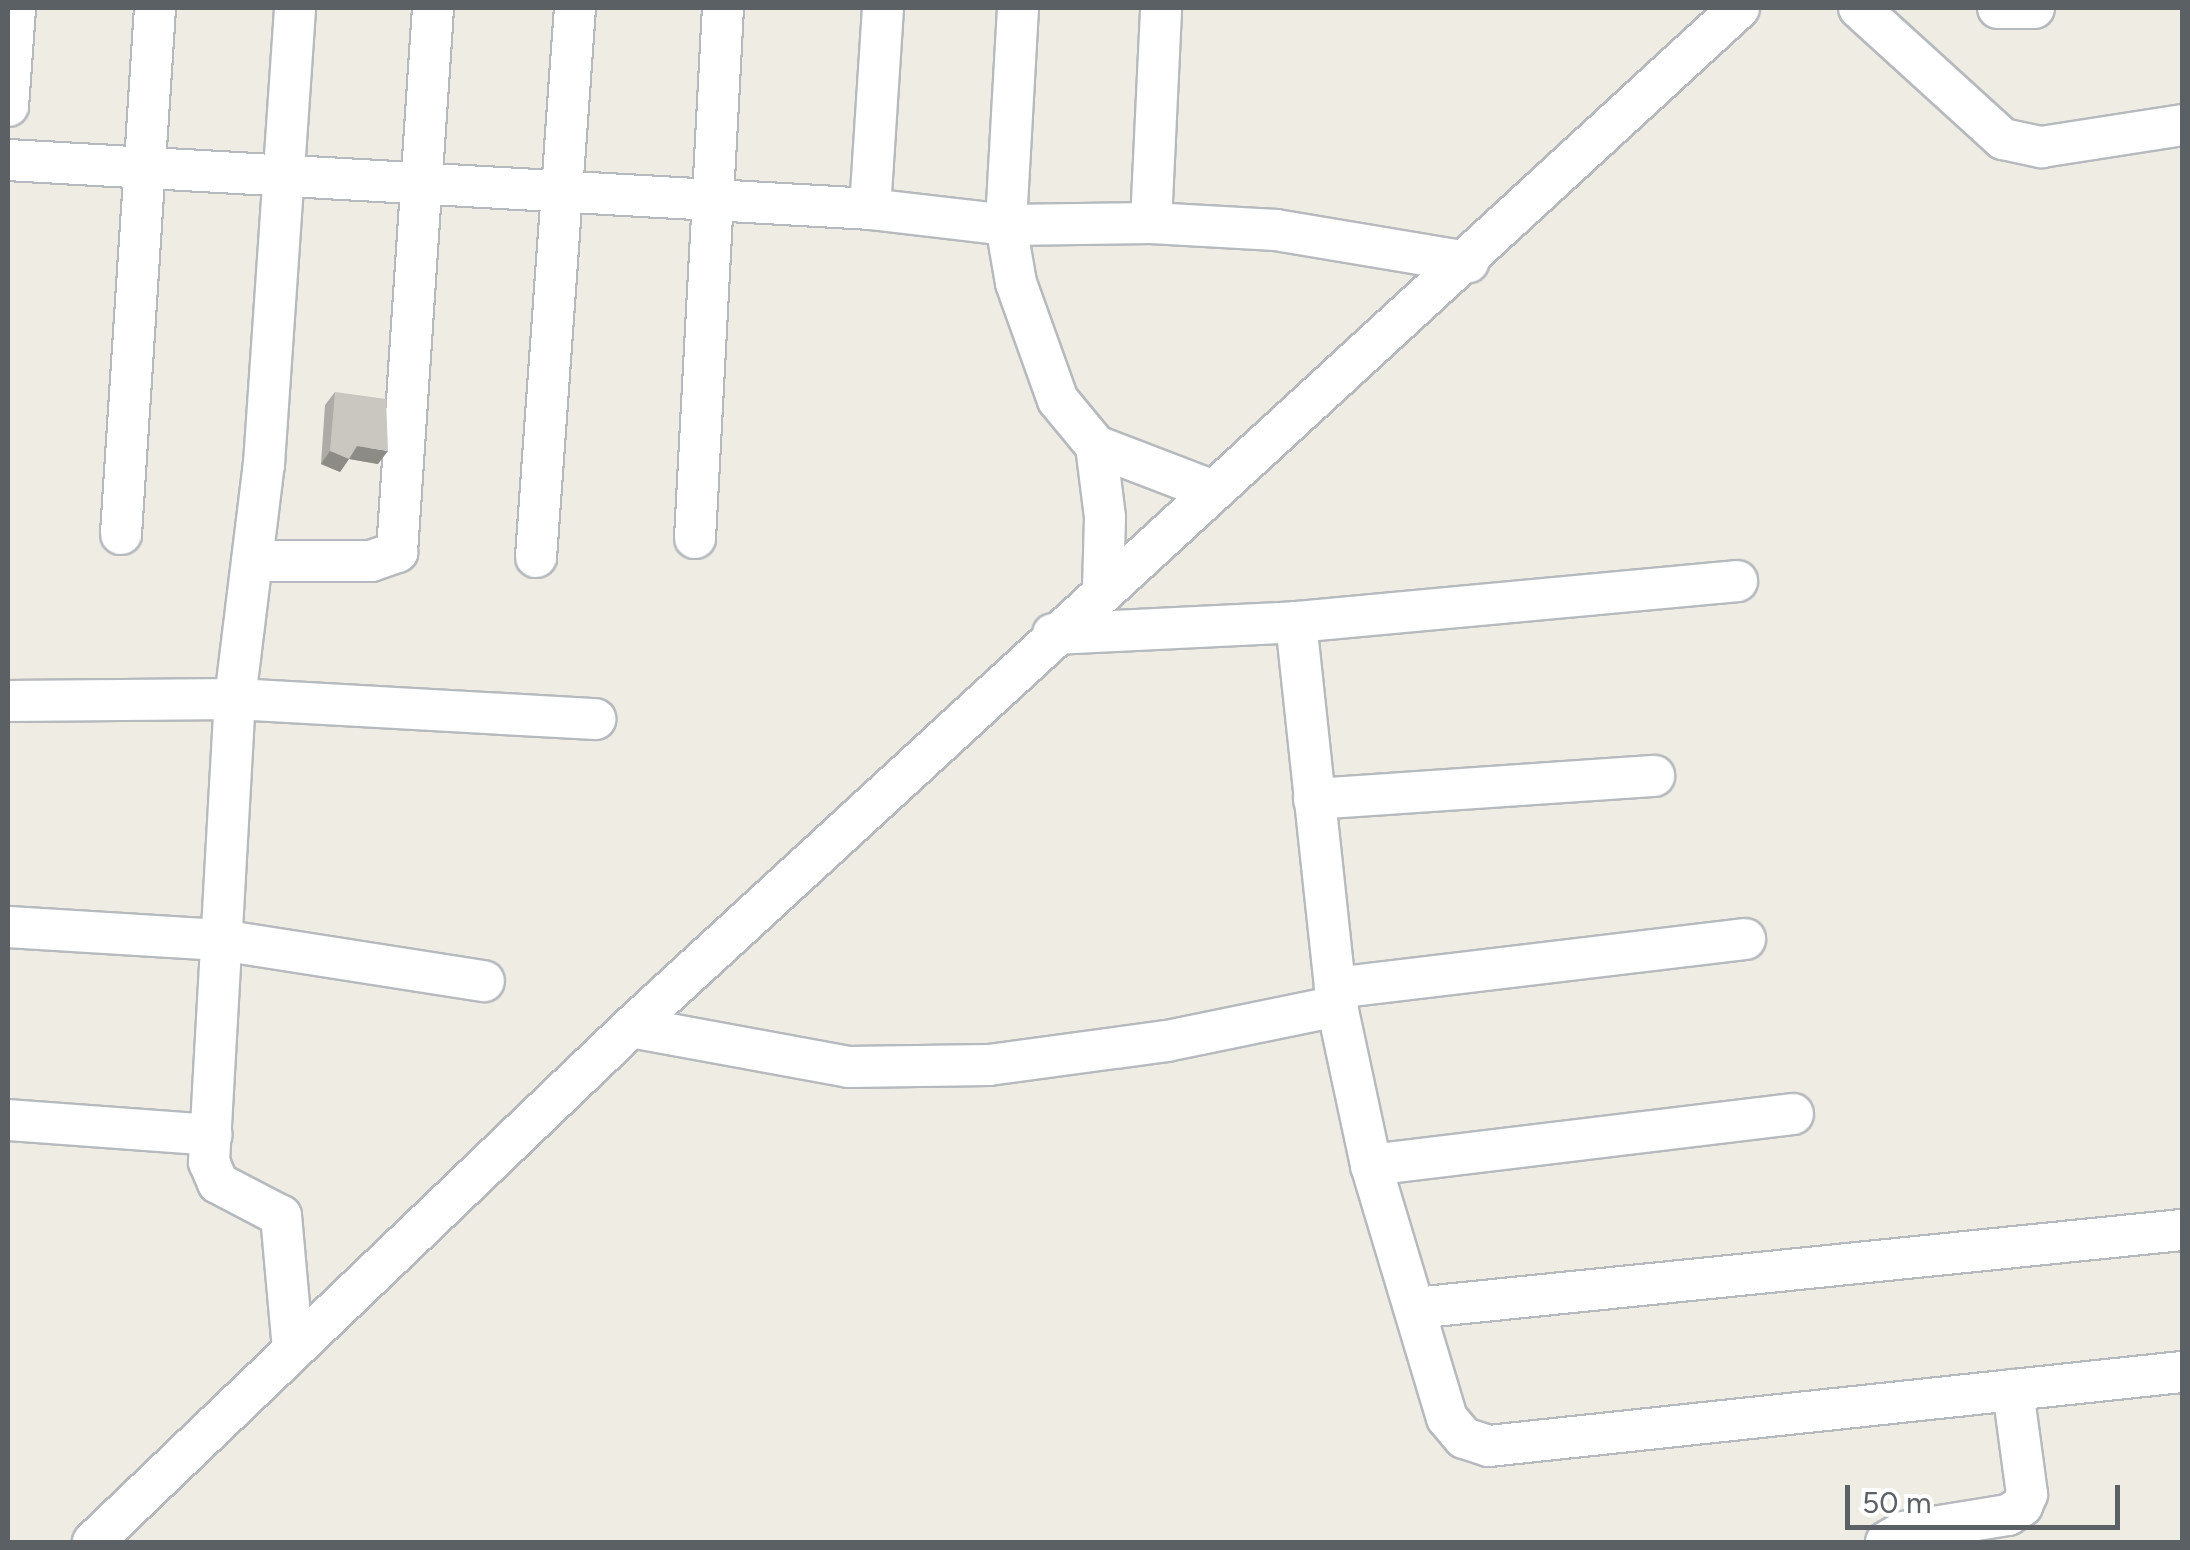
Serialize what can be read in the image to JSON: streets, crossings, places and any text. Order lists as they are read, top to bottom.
{
  "scale_bar": "50 m"
}
